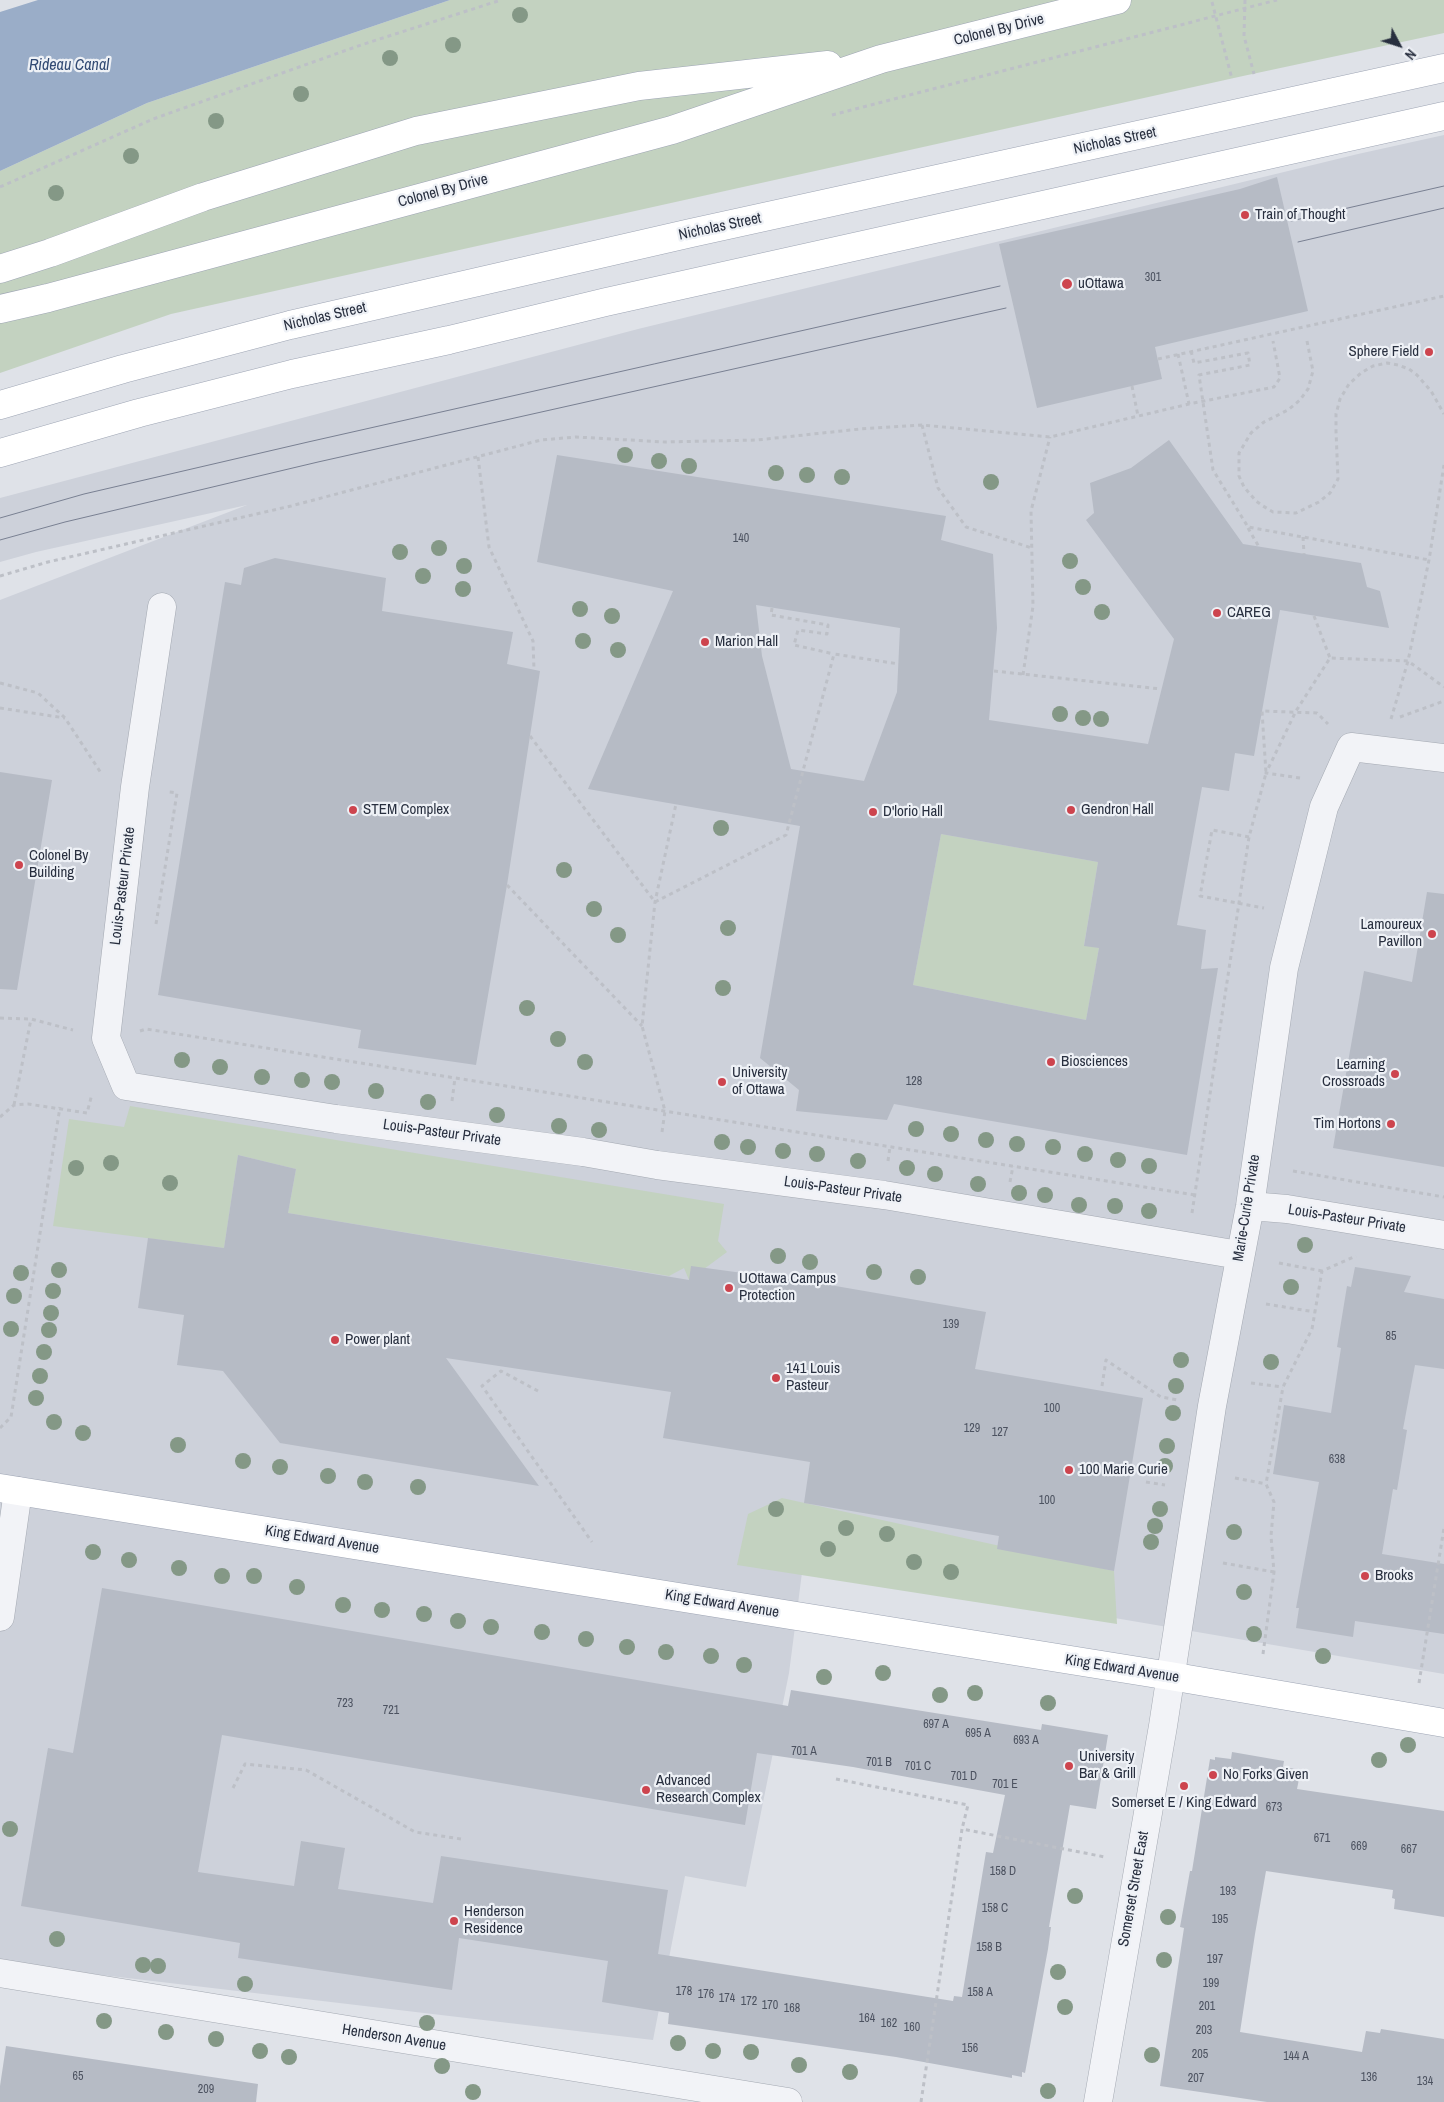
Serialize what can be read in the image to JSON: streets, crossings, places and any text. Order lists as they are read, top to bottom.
{
  "streets": {
    "main road": ["Colonel By Drive", "Nicholas Street", "King Edward Avenue"],
    "street": [
      "Louis-Pasteur Private",
      "Marie-Curie Private",
      "Somerset Street East",
      "Henderson Avenue"
    ]
  },
  "crossings": [
    ["Louis-Pasteur Private", "Marie-Curie Private"],
    ["Marie-Curie Private", "King Edward Avenue"],
    ["Marie-Curie Private", "Somerset Street East"],
    ["King Edward Avenue", "Somerset Street East"]
  ],
  "water": ["Rideau Canal"],
  "places": [
    "Train of Thought",
    "uOttawa",
    "Sphere Field",
    "CAREG",
    "Marion Hall",
    "STEM Complex",
    "Gendron Hall",
    "D'lorio Hall",
    "Colonel By Building",
    "Lamoureux Pavillon",
    "Biosciences",
    "Learning Crossroads",
    "University of Ottawa",
    "Tim Hortons",
    "UOttawa Campus Protection",
    "Power plant",
    "141 Louis Pasteur",
    "100 Marie Curie",
    "Brooks",
    "University Bar & Grill",
    "No Forks Given",
    "Somerset E / King Edward",
    "Advanced Research Complex",
    "Henderson Residence"
  ],
  "house_numbers": [
    "301",
    "140",
    "128",
    "139",
    "85",
    "100",
    "129",
    "127",
    "638",
    "100",
    "723",
    "721",
    "697 A",
    "695 A",
    "693 A",
    "701 A",
    "701 B",
    "701 C",
    "701 D",
    "701 E",
    "673",
    "671",
    "669",
    "667",
    "158 D",
    "193",
    "158 C",
    "195",
    "158 B",
    "197",
    "199",
    "178",
    "158 A",
    "176",
    "174",
    "172",
    "170",
    "201",
    "168",
    "164",
    "162",
    "160",
    "203",
    "156",
    "205",
    "144 A",
    "65",
    "136",
    "207",
    "134",
    "209"
  ],
  "north": "bottom right"
}
